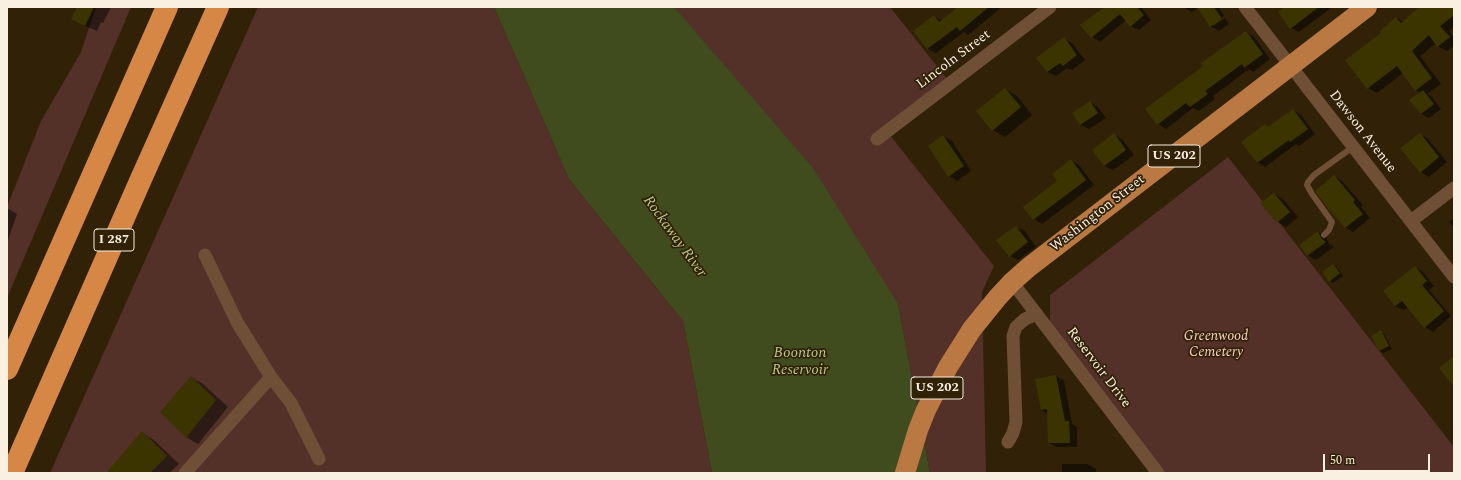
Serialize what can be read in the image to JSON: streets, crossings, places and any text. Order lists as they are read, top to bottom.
{
  "streets": {
    "highway": ["I 287"],
    "main road": ["US 202", "Washington Street"],
    "street": ["Lincoln Street", "Dawson Avenue", "Reservoir Drive"]
  },
  "crossings": [
    ["Dawson Avenue", "Washington Street"],
    ["Washington Street", "Reservoir Drive"]
  ],
  "water": ["Rockaway River", "Boonton Reservoir"],
  "parks": ["Greenwood Cemetery"],
  "scale_bar": "50 m"
}
